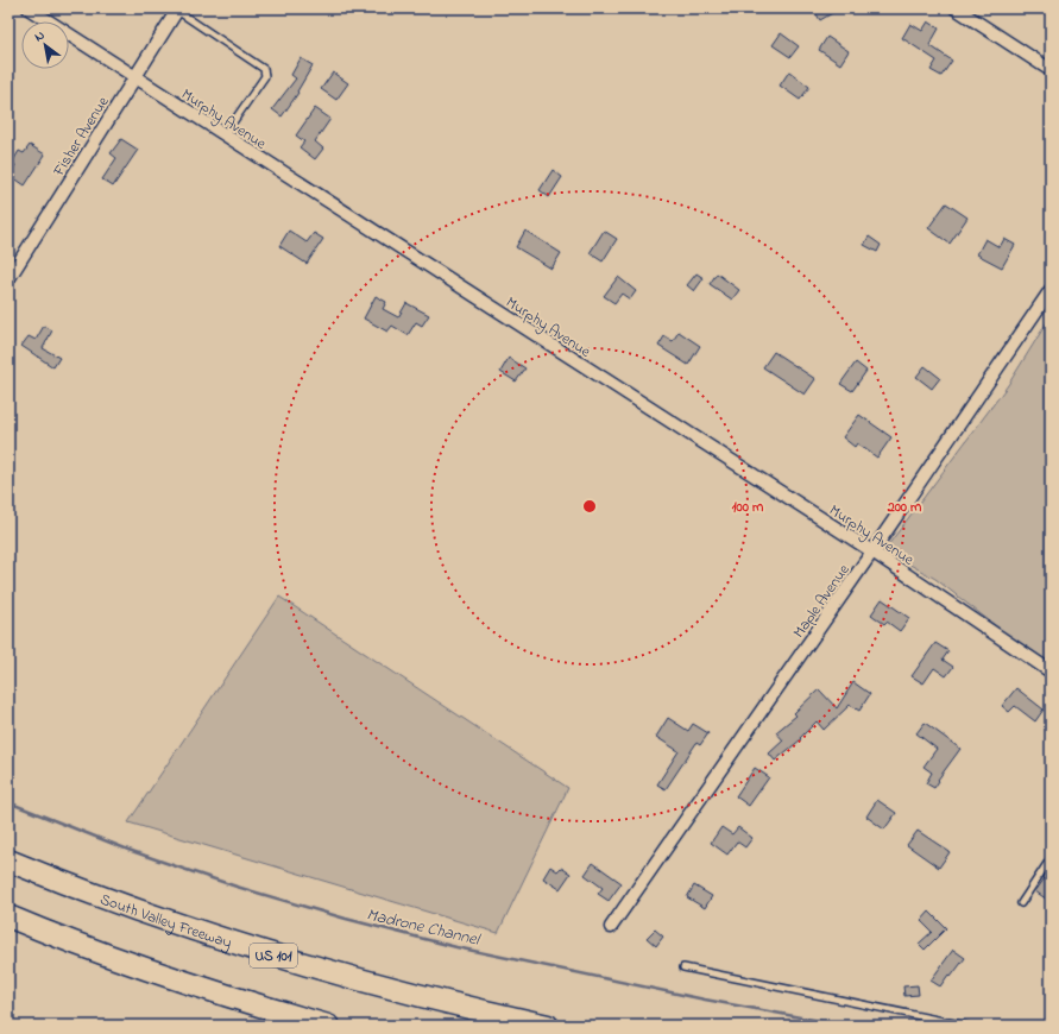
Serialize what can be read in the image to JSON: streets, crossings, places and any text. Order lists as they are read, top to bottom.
{
  "streets": {
    "highway": ["South Valley Freeway", "US 101"],
    "street": ["Murphy Avenue", "Fisher Avenue", "Maple Avenue"]
  },
  "crossings": [
    ["Murphy Avenue", "Fisher Avenue"],
    ["Murphy Avenue", "Maple Avenue"]
  ],
  "water": ["Madrone Channel"],
  "north": "top left",
  "rings": ["100 m", "200 m"]
}
